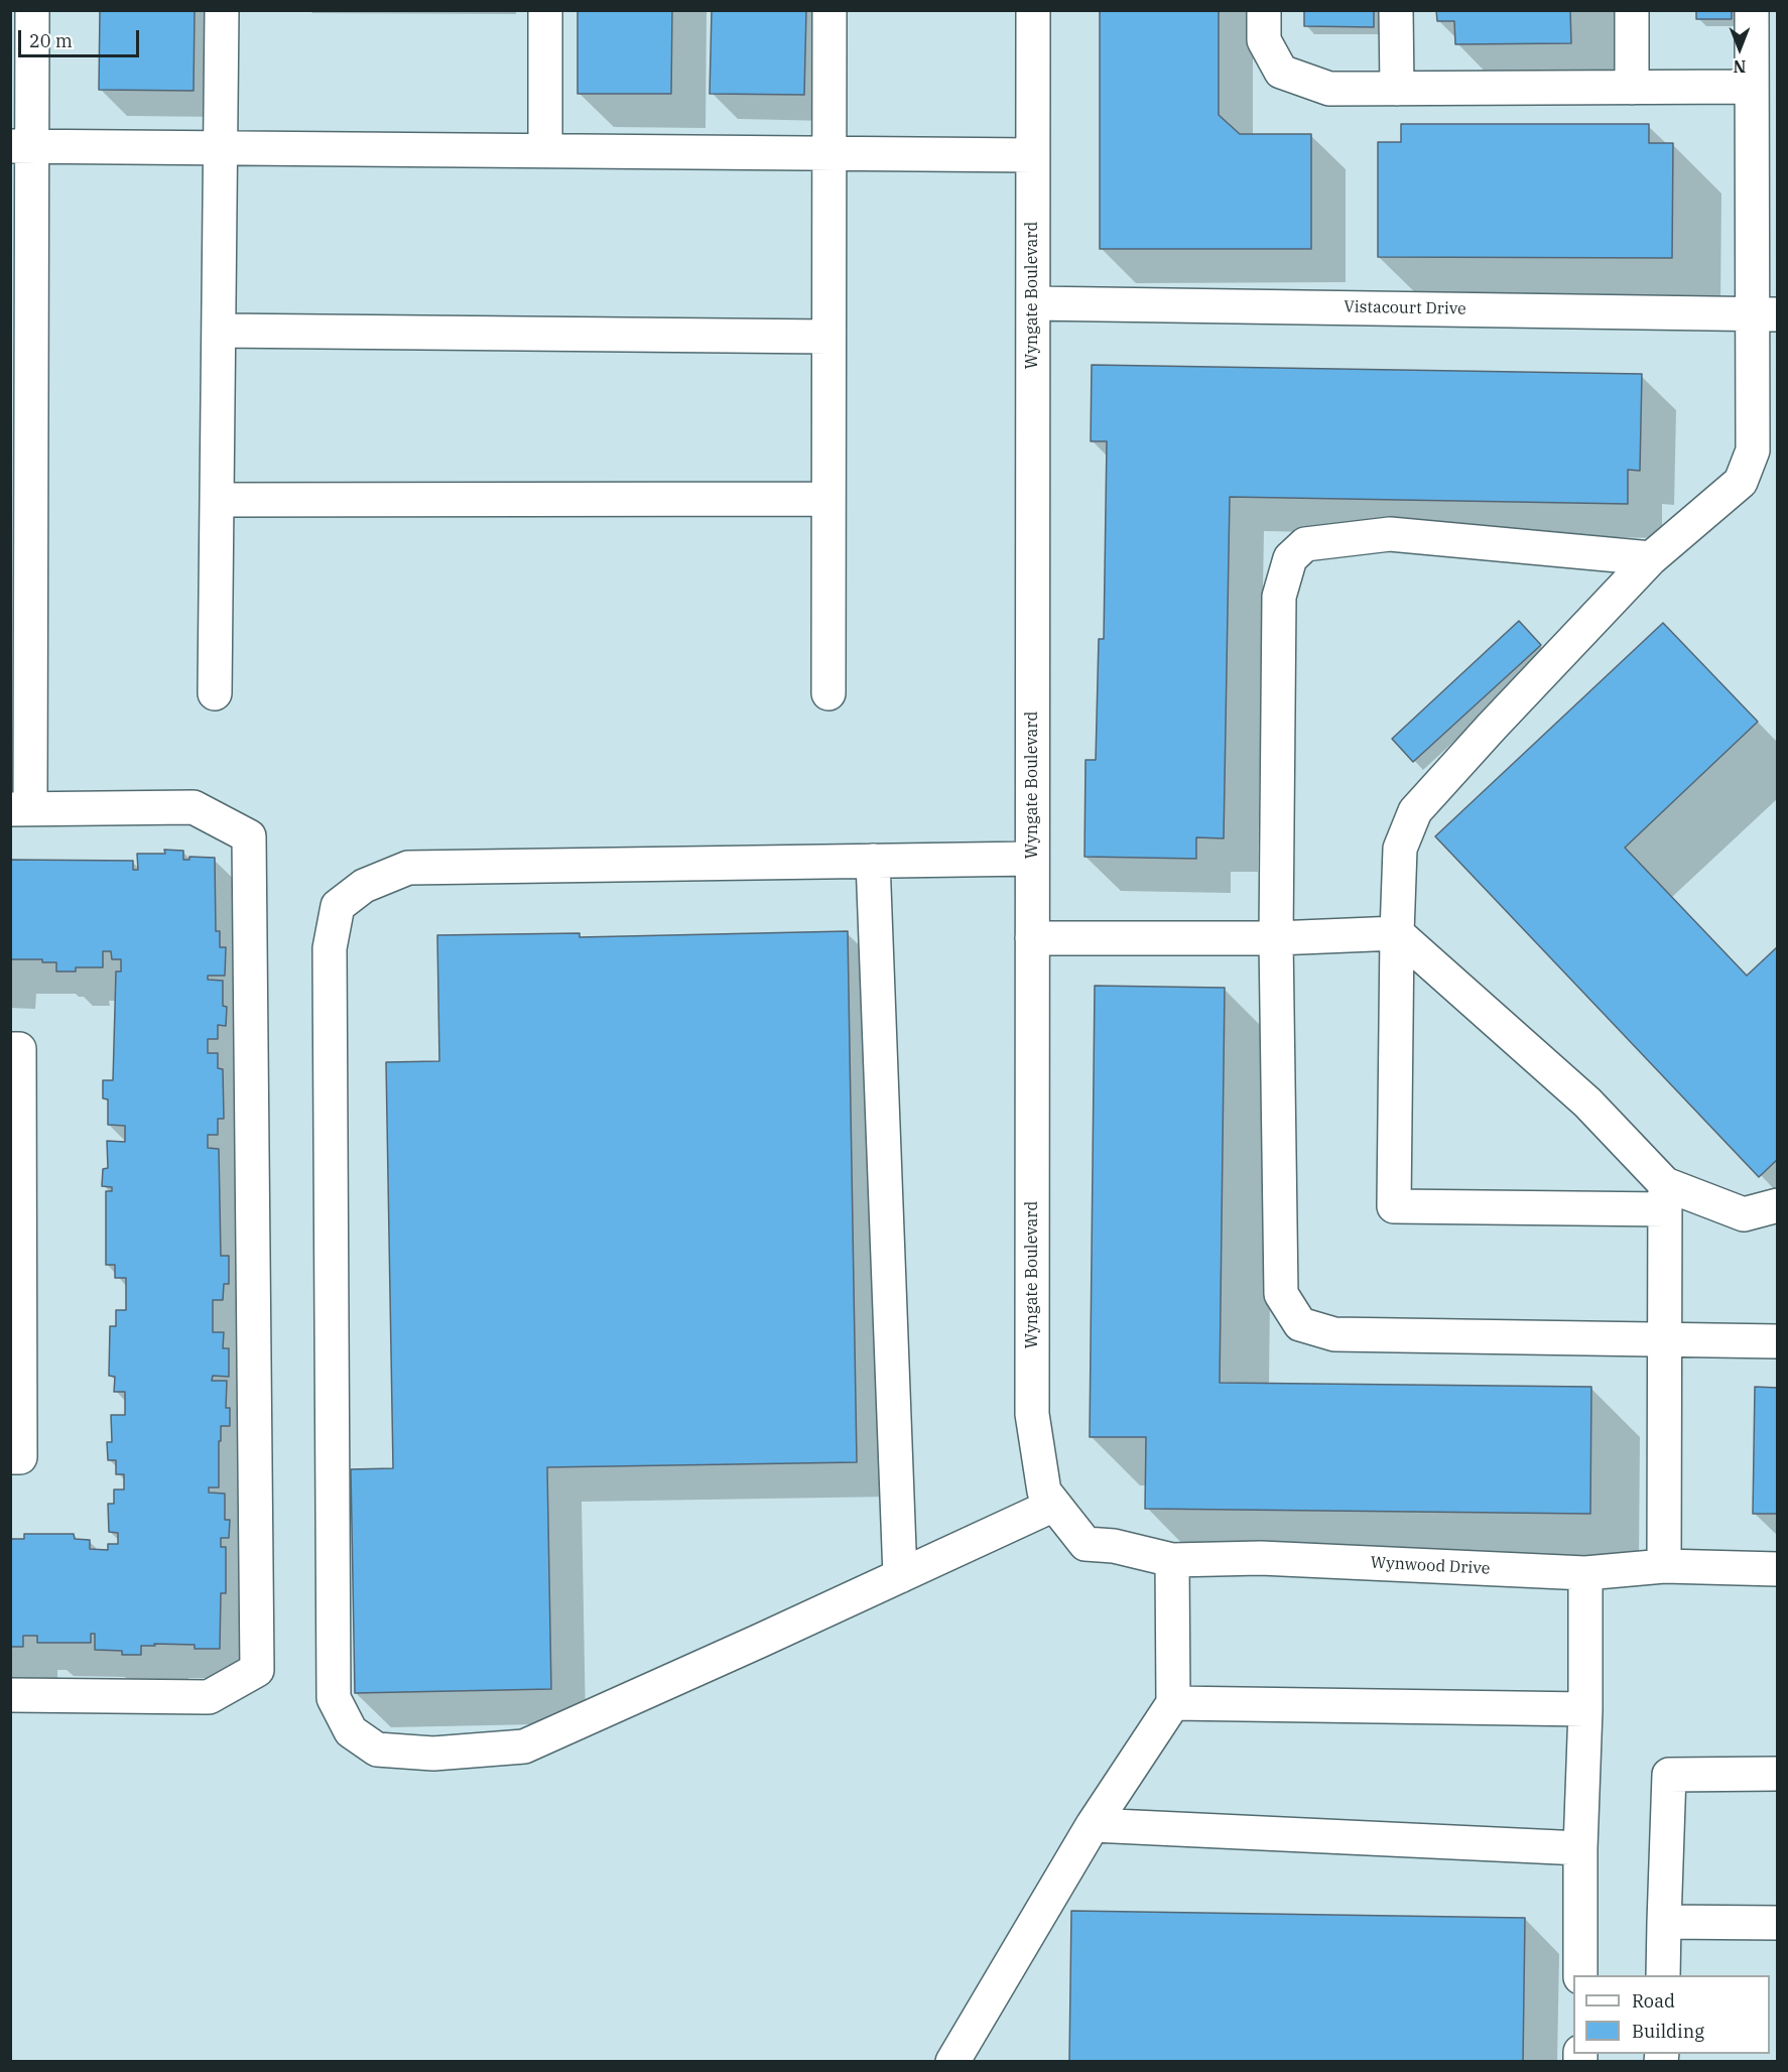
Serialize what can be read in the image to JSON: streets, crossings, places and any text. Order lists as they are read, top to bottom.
{
  "streets": {
    "street": ["Wyngate Boulevard", "Vistacourt Drive", "Wynwood Drive"]
  },
  "crossings": [
    ["Wyngate Boulevard", "Vistacourt Drive"],
    ["Wyngate Boulevard", "Wynwood Drive"]
  ],
  "legend": ["Road", "Building"],
  "scale_bar": "20 m",
  "north": "bottom"
}
